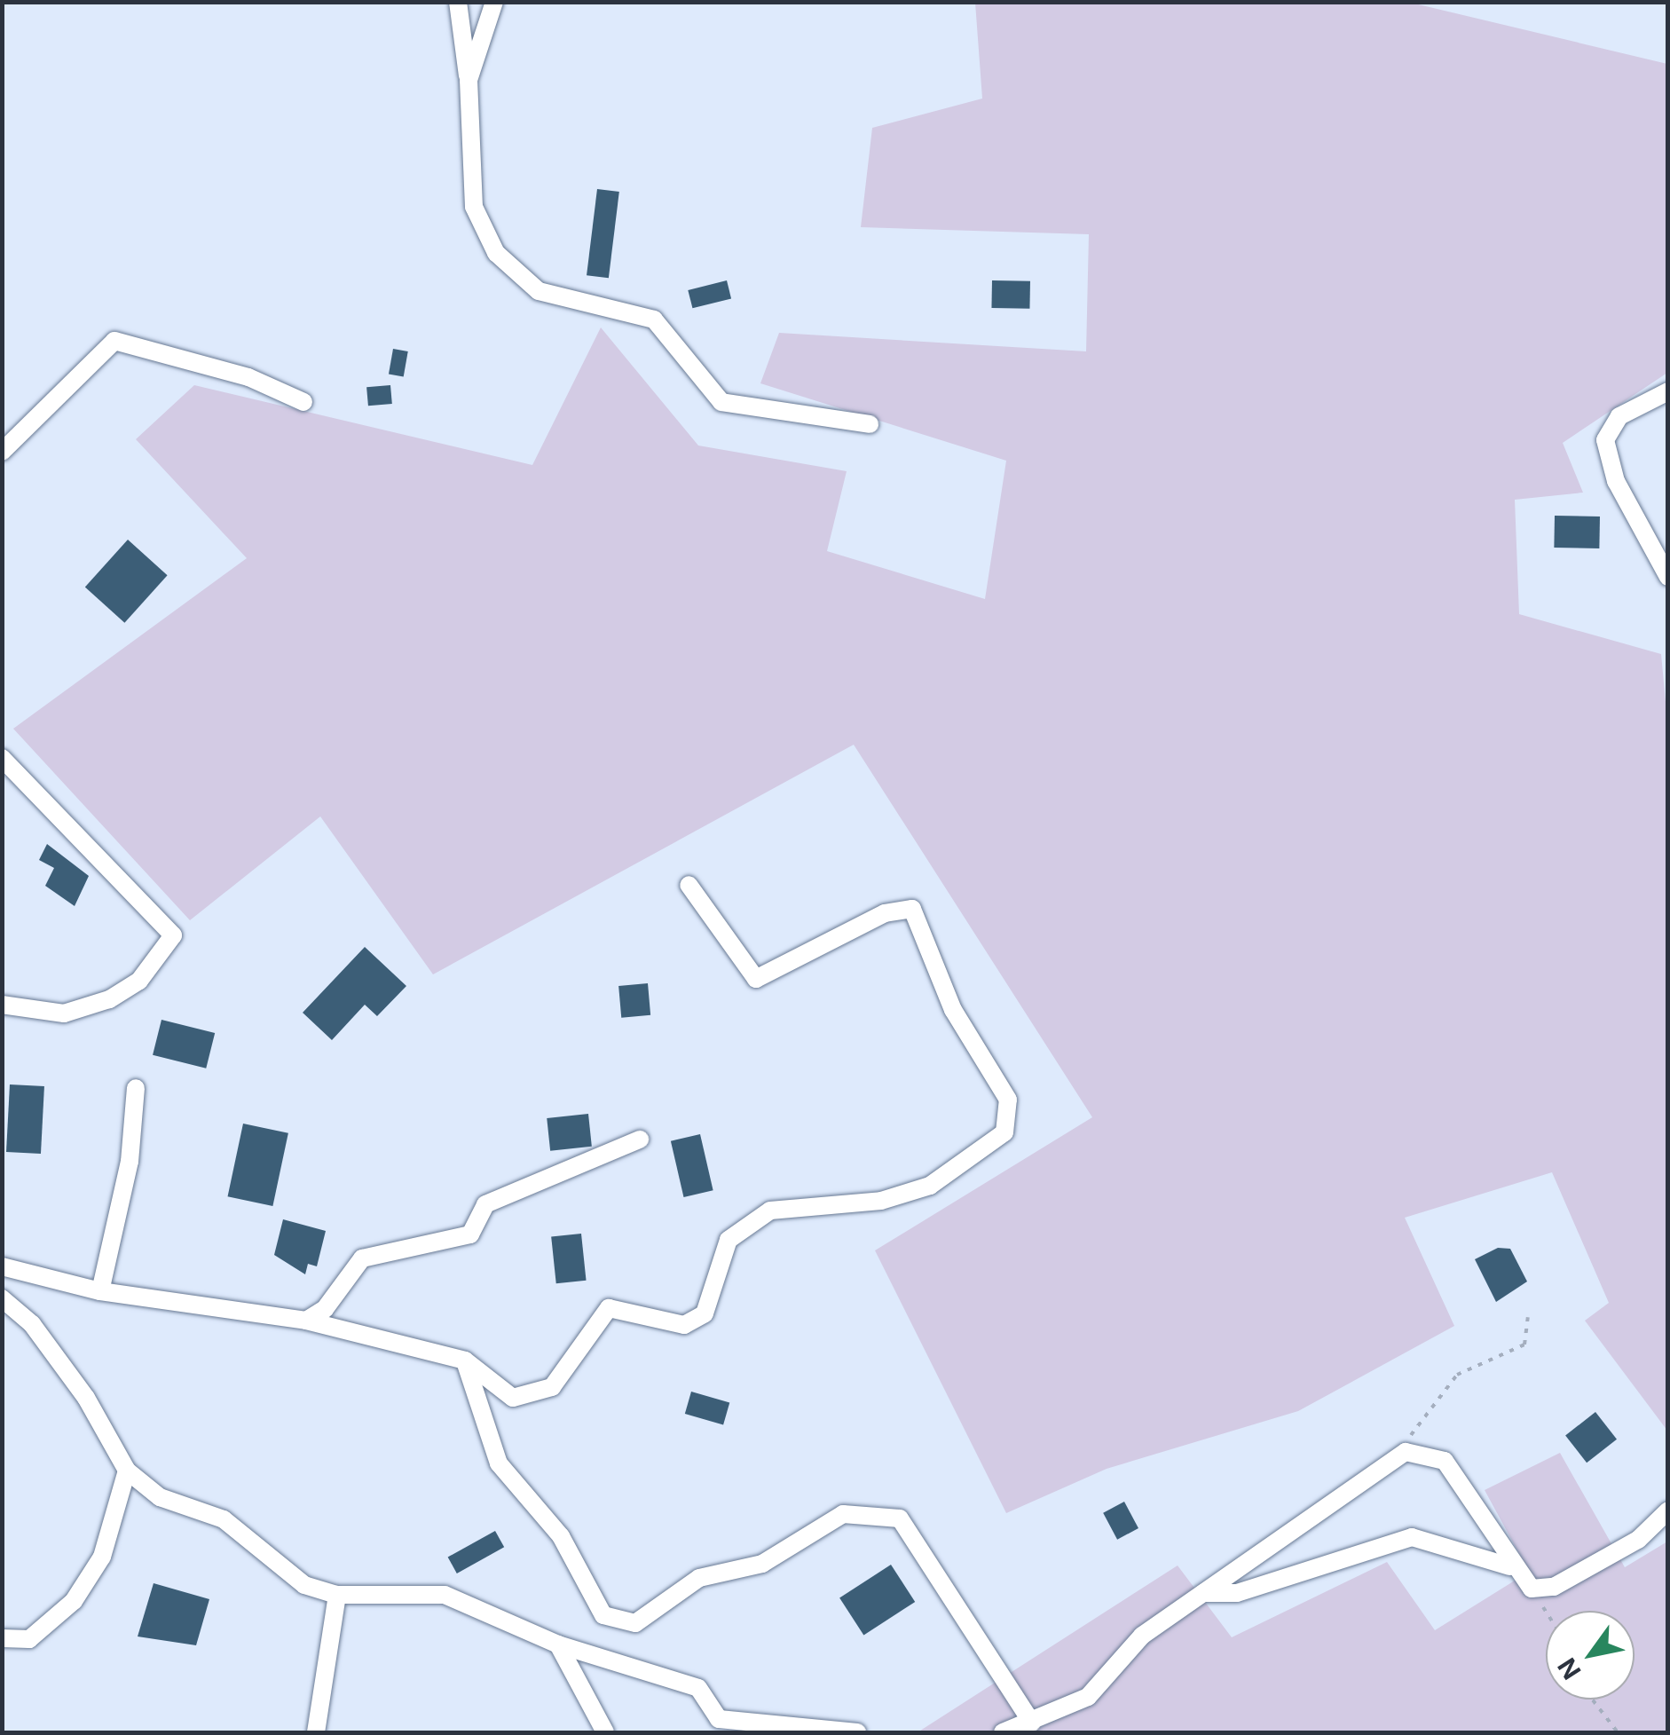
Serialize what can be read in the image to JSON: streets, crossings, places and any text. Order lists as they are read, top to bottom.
{
  "north": "bottom left"
}
